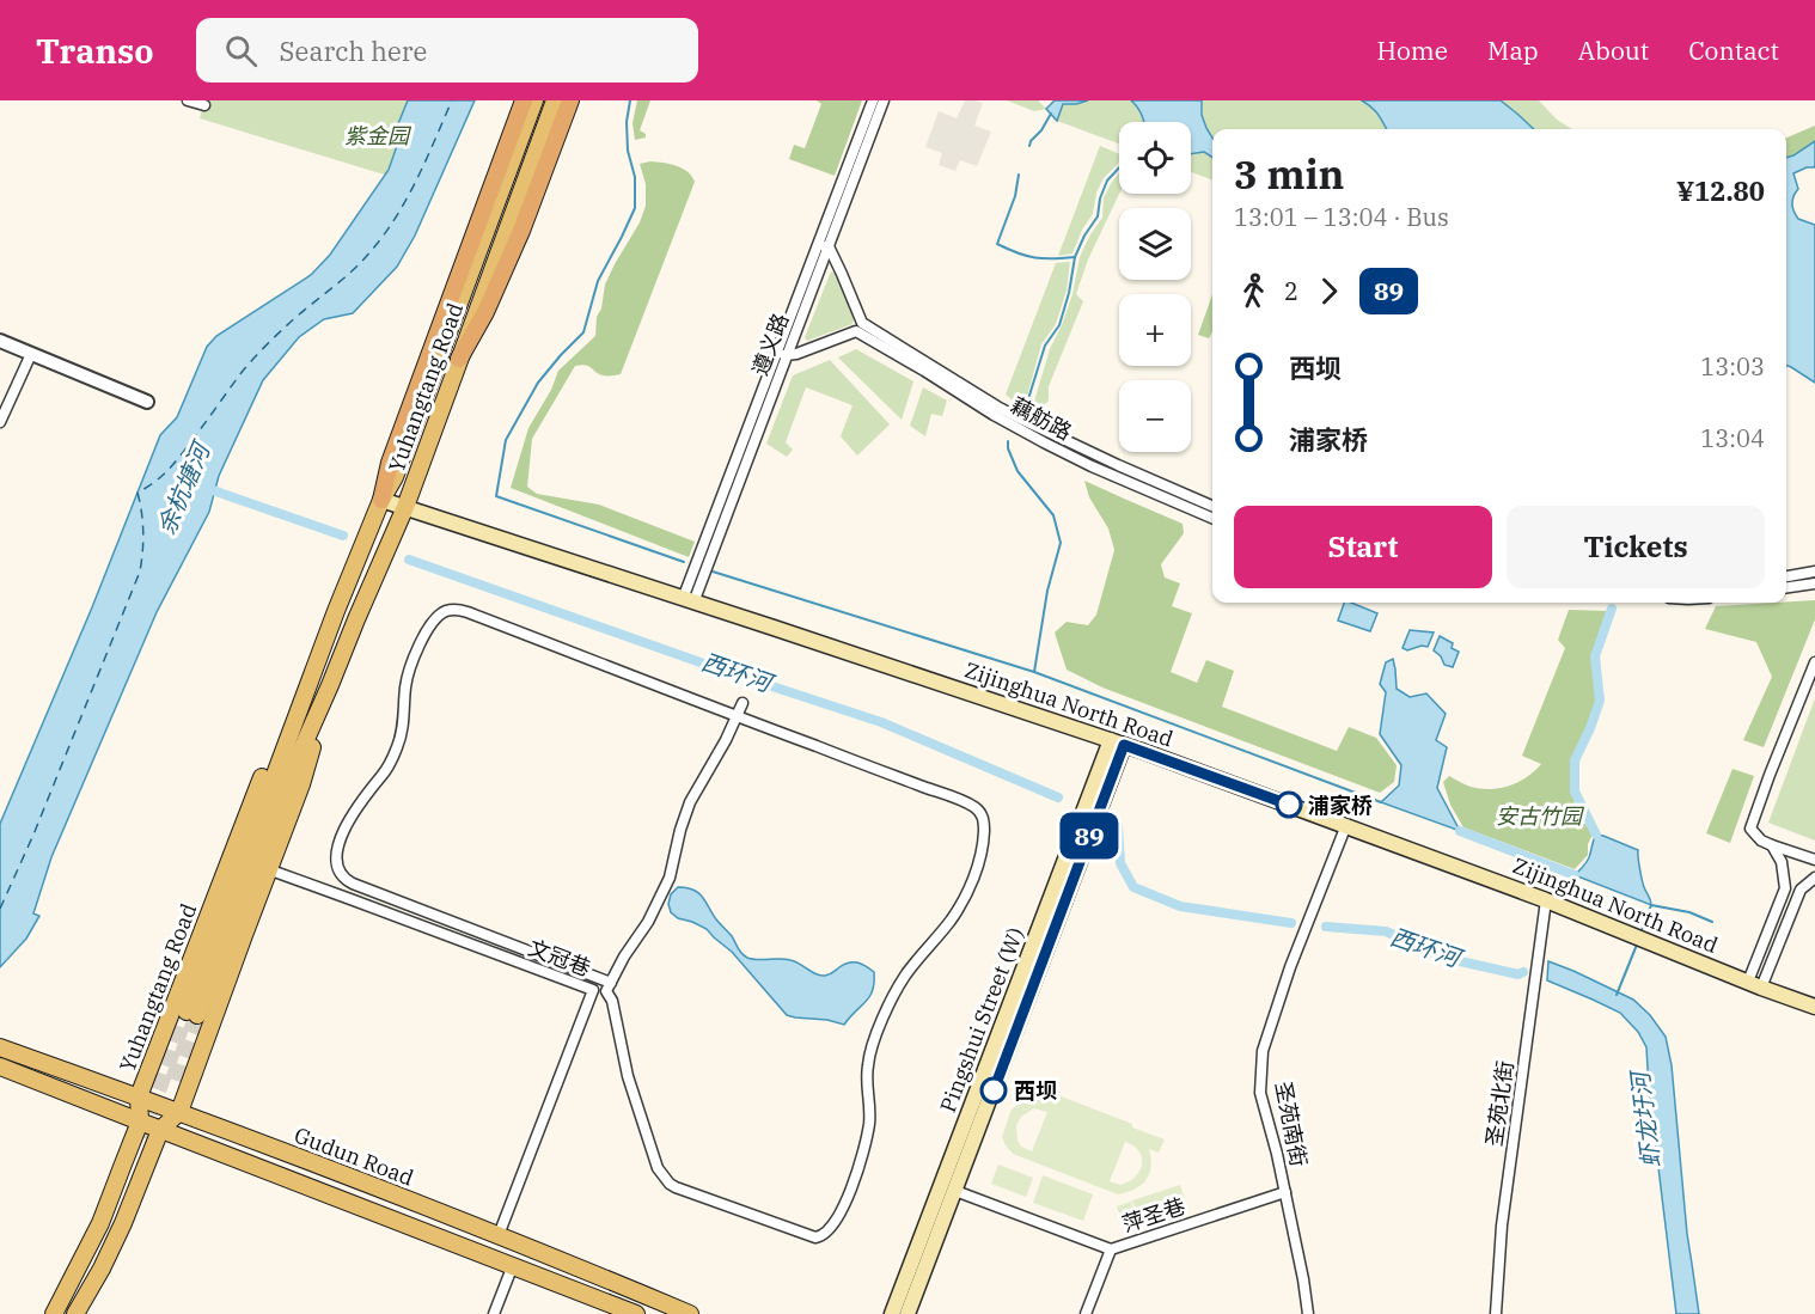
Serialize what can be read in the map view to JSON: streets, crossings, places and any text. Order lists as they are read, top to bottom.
{
  "streets": {
    "main road": [
      "Yuhangtang Road",
      "Zijinghua North Road",
      "Pingshui Street (W)",
      "Gudun Road"
    ],
    "street": [
      "遵义路",
      "藕舫路",
      "文冠巷",
      "圣苑北街",
      "圣苑南街",
      "萍圣巷"
    ]
  },
  "crossings": [
    ["遵义路", "Zijinghua North Road"],
    ["Yuhangtang Road", "Zijinghua North Road"],
    ["Yuhangtang Road", "文冠巷"],
    ["Yuhangtang Road", "Gudun Road"],
    ["Zijinghua North Road", "Pingshui Street (W)"],
    ["Zijinghua North Road", "圣苑北街"],
    ["Zijinghua North Road", "圣苑南街"],
    ["文冠巷", "Gudun Road"],
    ["Pingshui Street (W)", "萍圣巷"],
    ["圣苑南街", "萍圣巷"]
  ],
  "water": ["余杭塘河", "西环河", "虾龙圩河"],
  "parks": ["紫金园", "安古竹园"],
  "places": ["浦家桥", "西坝"],
  "lines": ["bus line 89"],
  "page": {
    "header": "Transo",
    "search": "Search here",
    "nav": [
      "Home",
      "Map",
      "About",
      "Contact"
    ],
    "on_map": "89",
    "map_buttons": ["+", "−"],
    "heading": ["3 min", "13:01 – 13:04 · Bus", "¥12.80"],
    "legs": ["2", "89"],
    "list": [
      {
        "name": "西坝",
        "value": "13:03"
      },
      {
        "name": "浦家桥",
        "value": "13:04"
      }
    ],
    "buttons": ["Start", "Tickets"]
  }
}
